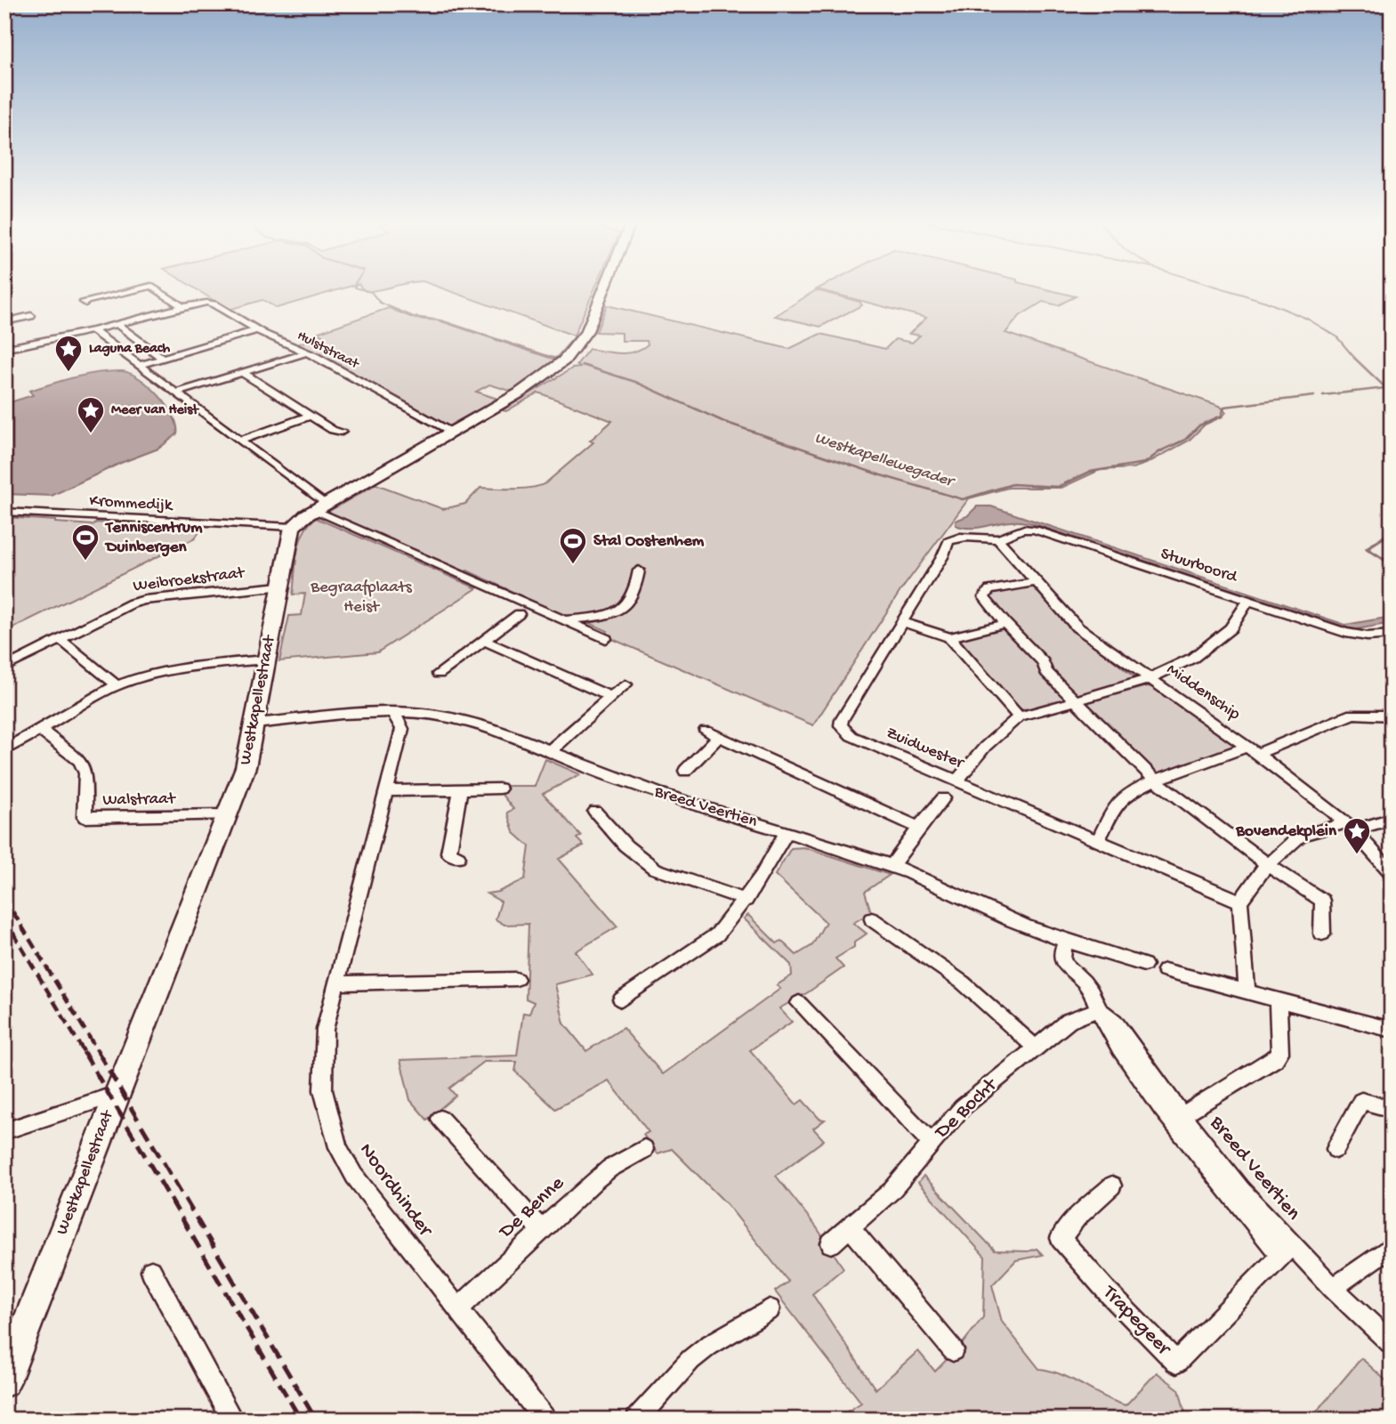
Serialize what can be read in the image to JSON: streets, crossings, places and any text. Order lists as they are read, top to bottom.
{
  "streets": {
    "street": [
      "Hulststraat",
      "Krommedijk",
      "Stuurboord",
      "Weibroekstraat",
      "Middenschip",
      "Westkapellestraat",
      "Zuidwester",
      "Walstraat",
      "Breed Veertien",
      "De Bocht",
      "Noordhinder",
      "De Benne",
      "Trapegeer"
    ]
  },
  "crossings": [
    ["Krommedijk", "Westkapellestraat"],
    ["Stuurboord", "Middenschip"],
    ["Stuurboord", "Zuidwester"],
    ["Weibroekstraat", "Westkapellestraat"],
    ["Middenschip", "Zuidwester"],
    ["Westkapellestraat", "Walstraat"],
    ["Westkapellestraat", "Breed Veertien"],
    ["Breed Veertien", "De Bocht"],
    ["Breed Veertien", "Trapegeer"],
    ["Noordhinder", "De Benne"]
  ],
  "water": ["Westkapellewegader"],
  "parks": ["Begraafplaats Heist"],
  "places": {
    "place": ["Laguna Beach", "Meer van Heist", "Bovendekplein"],
    "sports": ["Tenniscentrum Duinbergen", "Stal Oostenhem"]
  }
}
